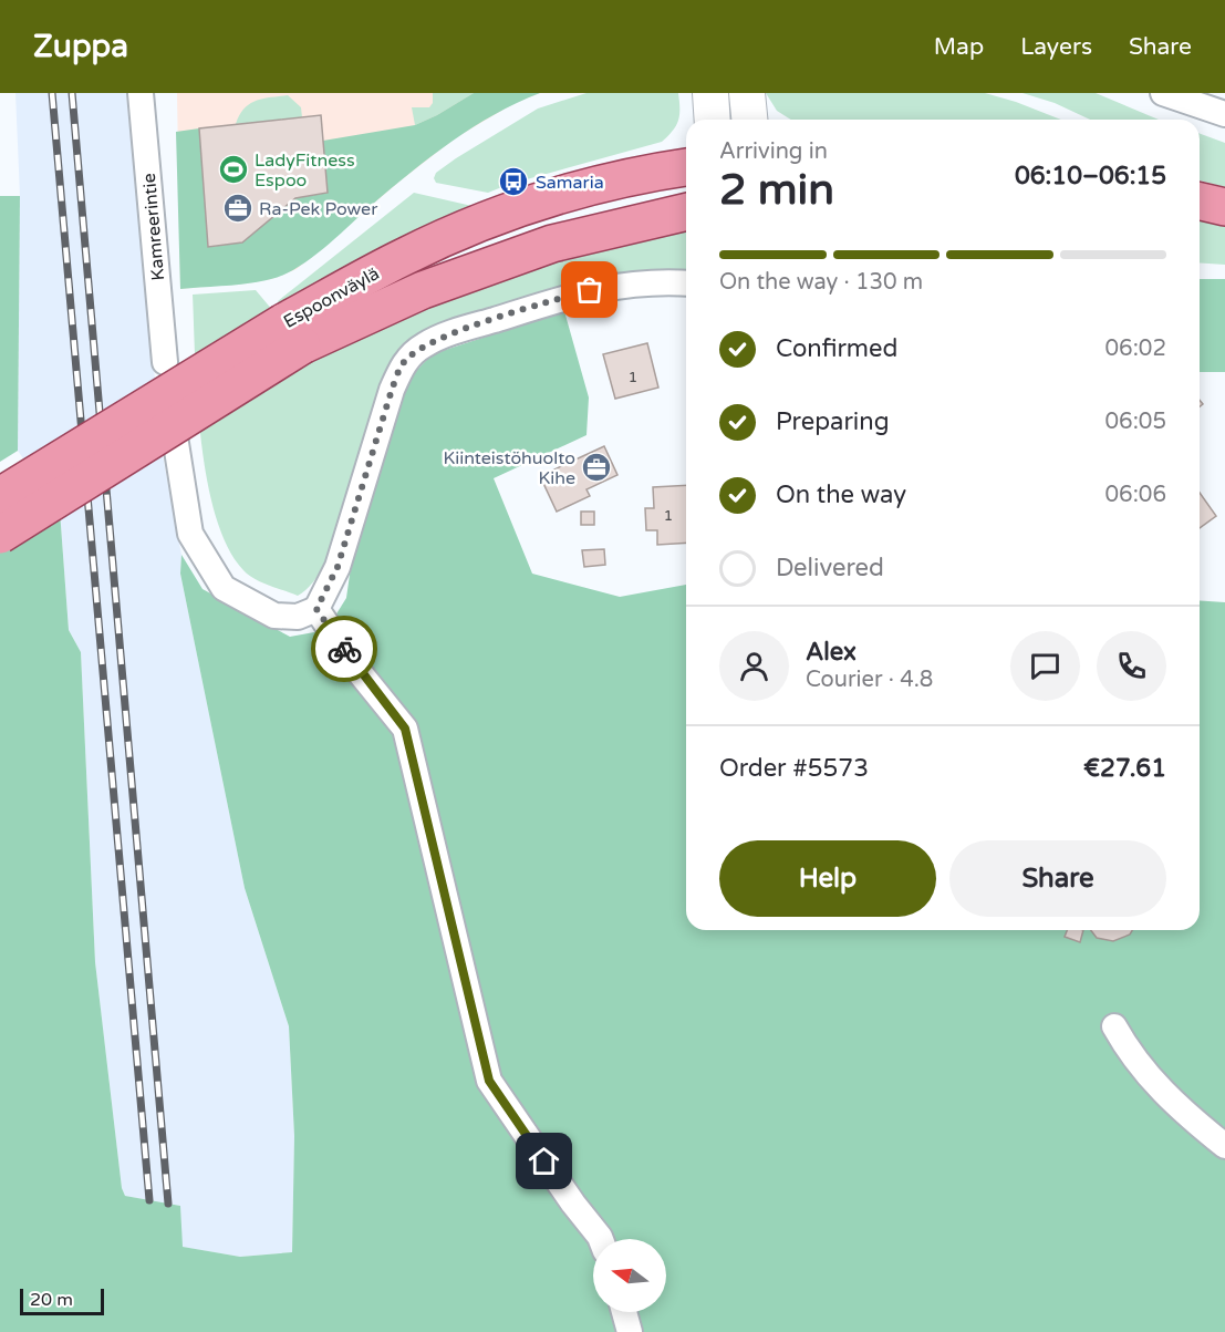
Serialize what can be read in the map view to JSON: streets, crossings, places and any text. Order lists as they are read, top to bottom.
{
  "streets": {
    "main road": ["Espoonväylä"],
    "street": ["Kamreerintie"]
  },
  "places": {
    "sports": ["LadyFitness Espoo"],
    "bus stop": ["Samaria"],
    "office": ["Ra-Pek Power", "Kiinteistöhuolto Kihe"]
  },
  "house_numbers": ["1", "1"],
  "scale_bar": "20 m",
  "north": "left",
  "page": {
    "header": "Zuppa",
    "nav": ["Map", "Layers", "Share"],
    "heading": ["2 min", "Arriving in", "06:10–06:15"],
    "panel": [
      "Alex",
      "Courier · 4.8",
      "Order #5573",
      "€27.61"
    ],
    "bar": "On the way · 130 m",
    "list": [
      ["Confirmed", "06:02"],
      ["Preparing", "06:05"],
      ["On the way", "06:06"],
      "Delivered"
    ],
    "buttons": ["Help", "Share"],
    "scale": "20 m"
  }
}
